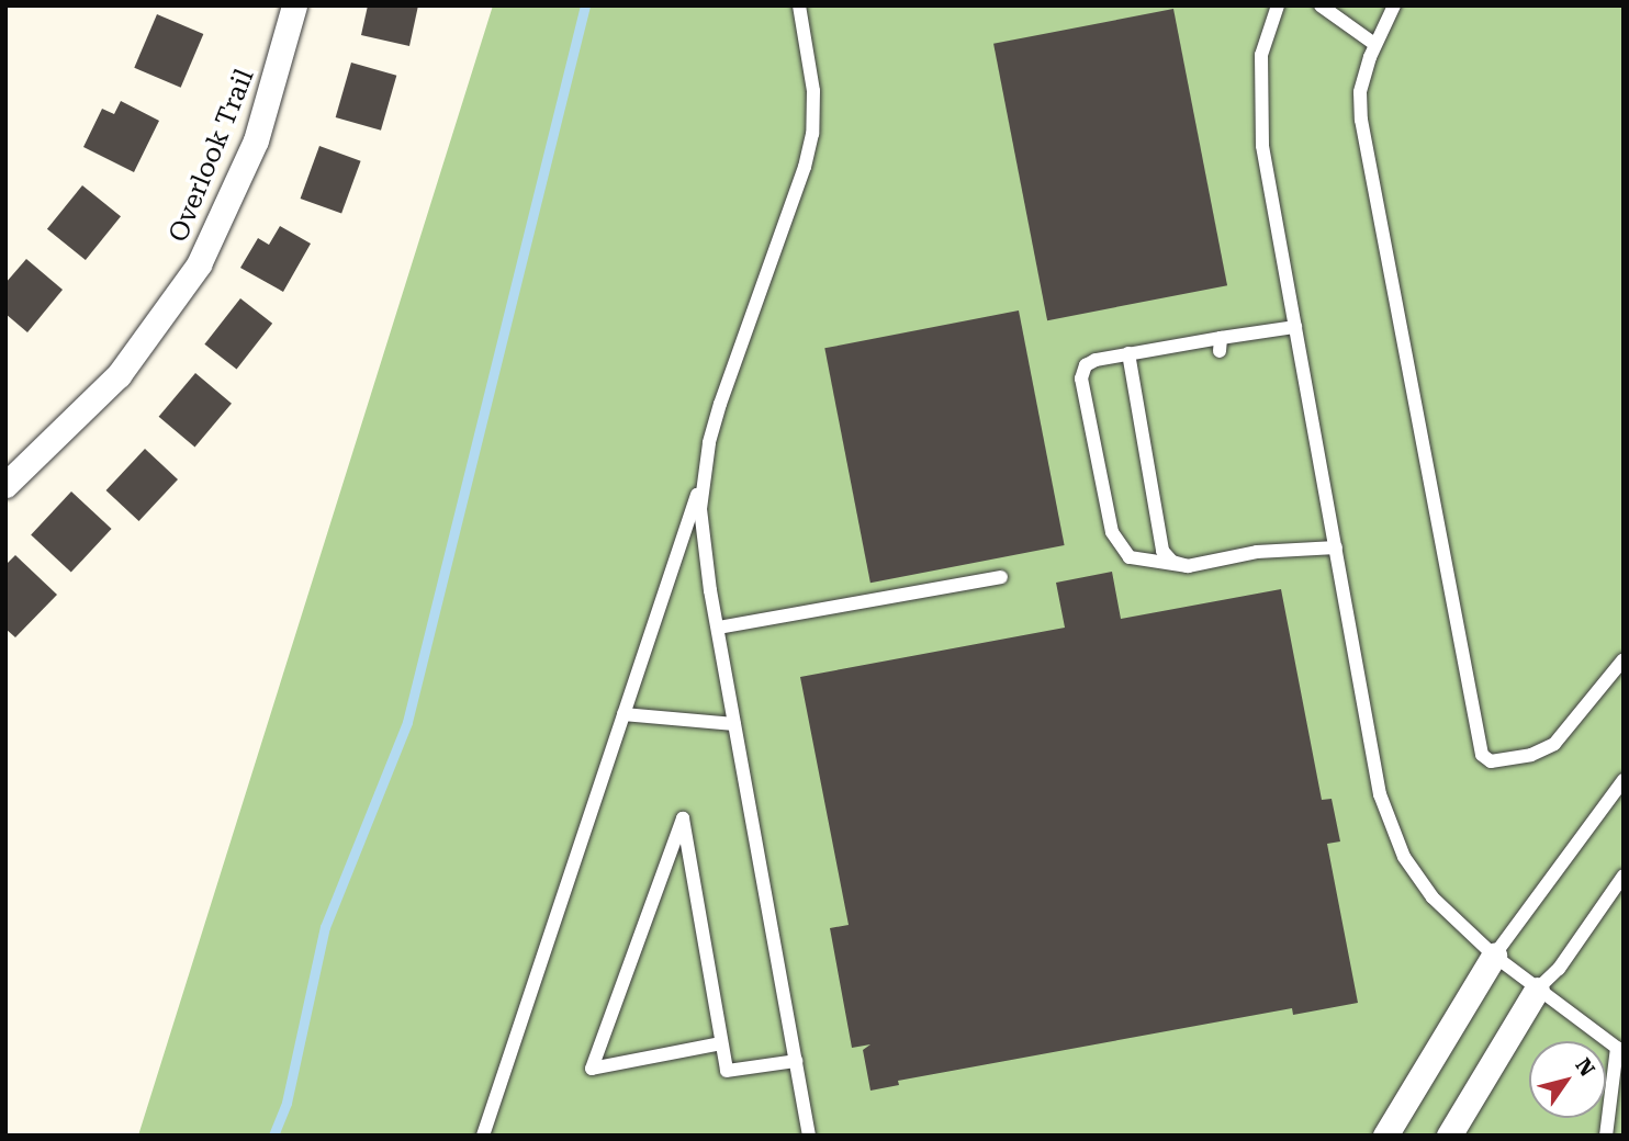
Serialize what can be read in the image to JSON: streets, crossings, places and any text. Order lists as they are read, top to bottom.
{
  "streets": {
    "street": ["Overlook Trail"]
  },
  "north": "top right"
}
